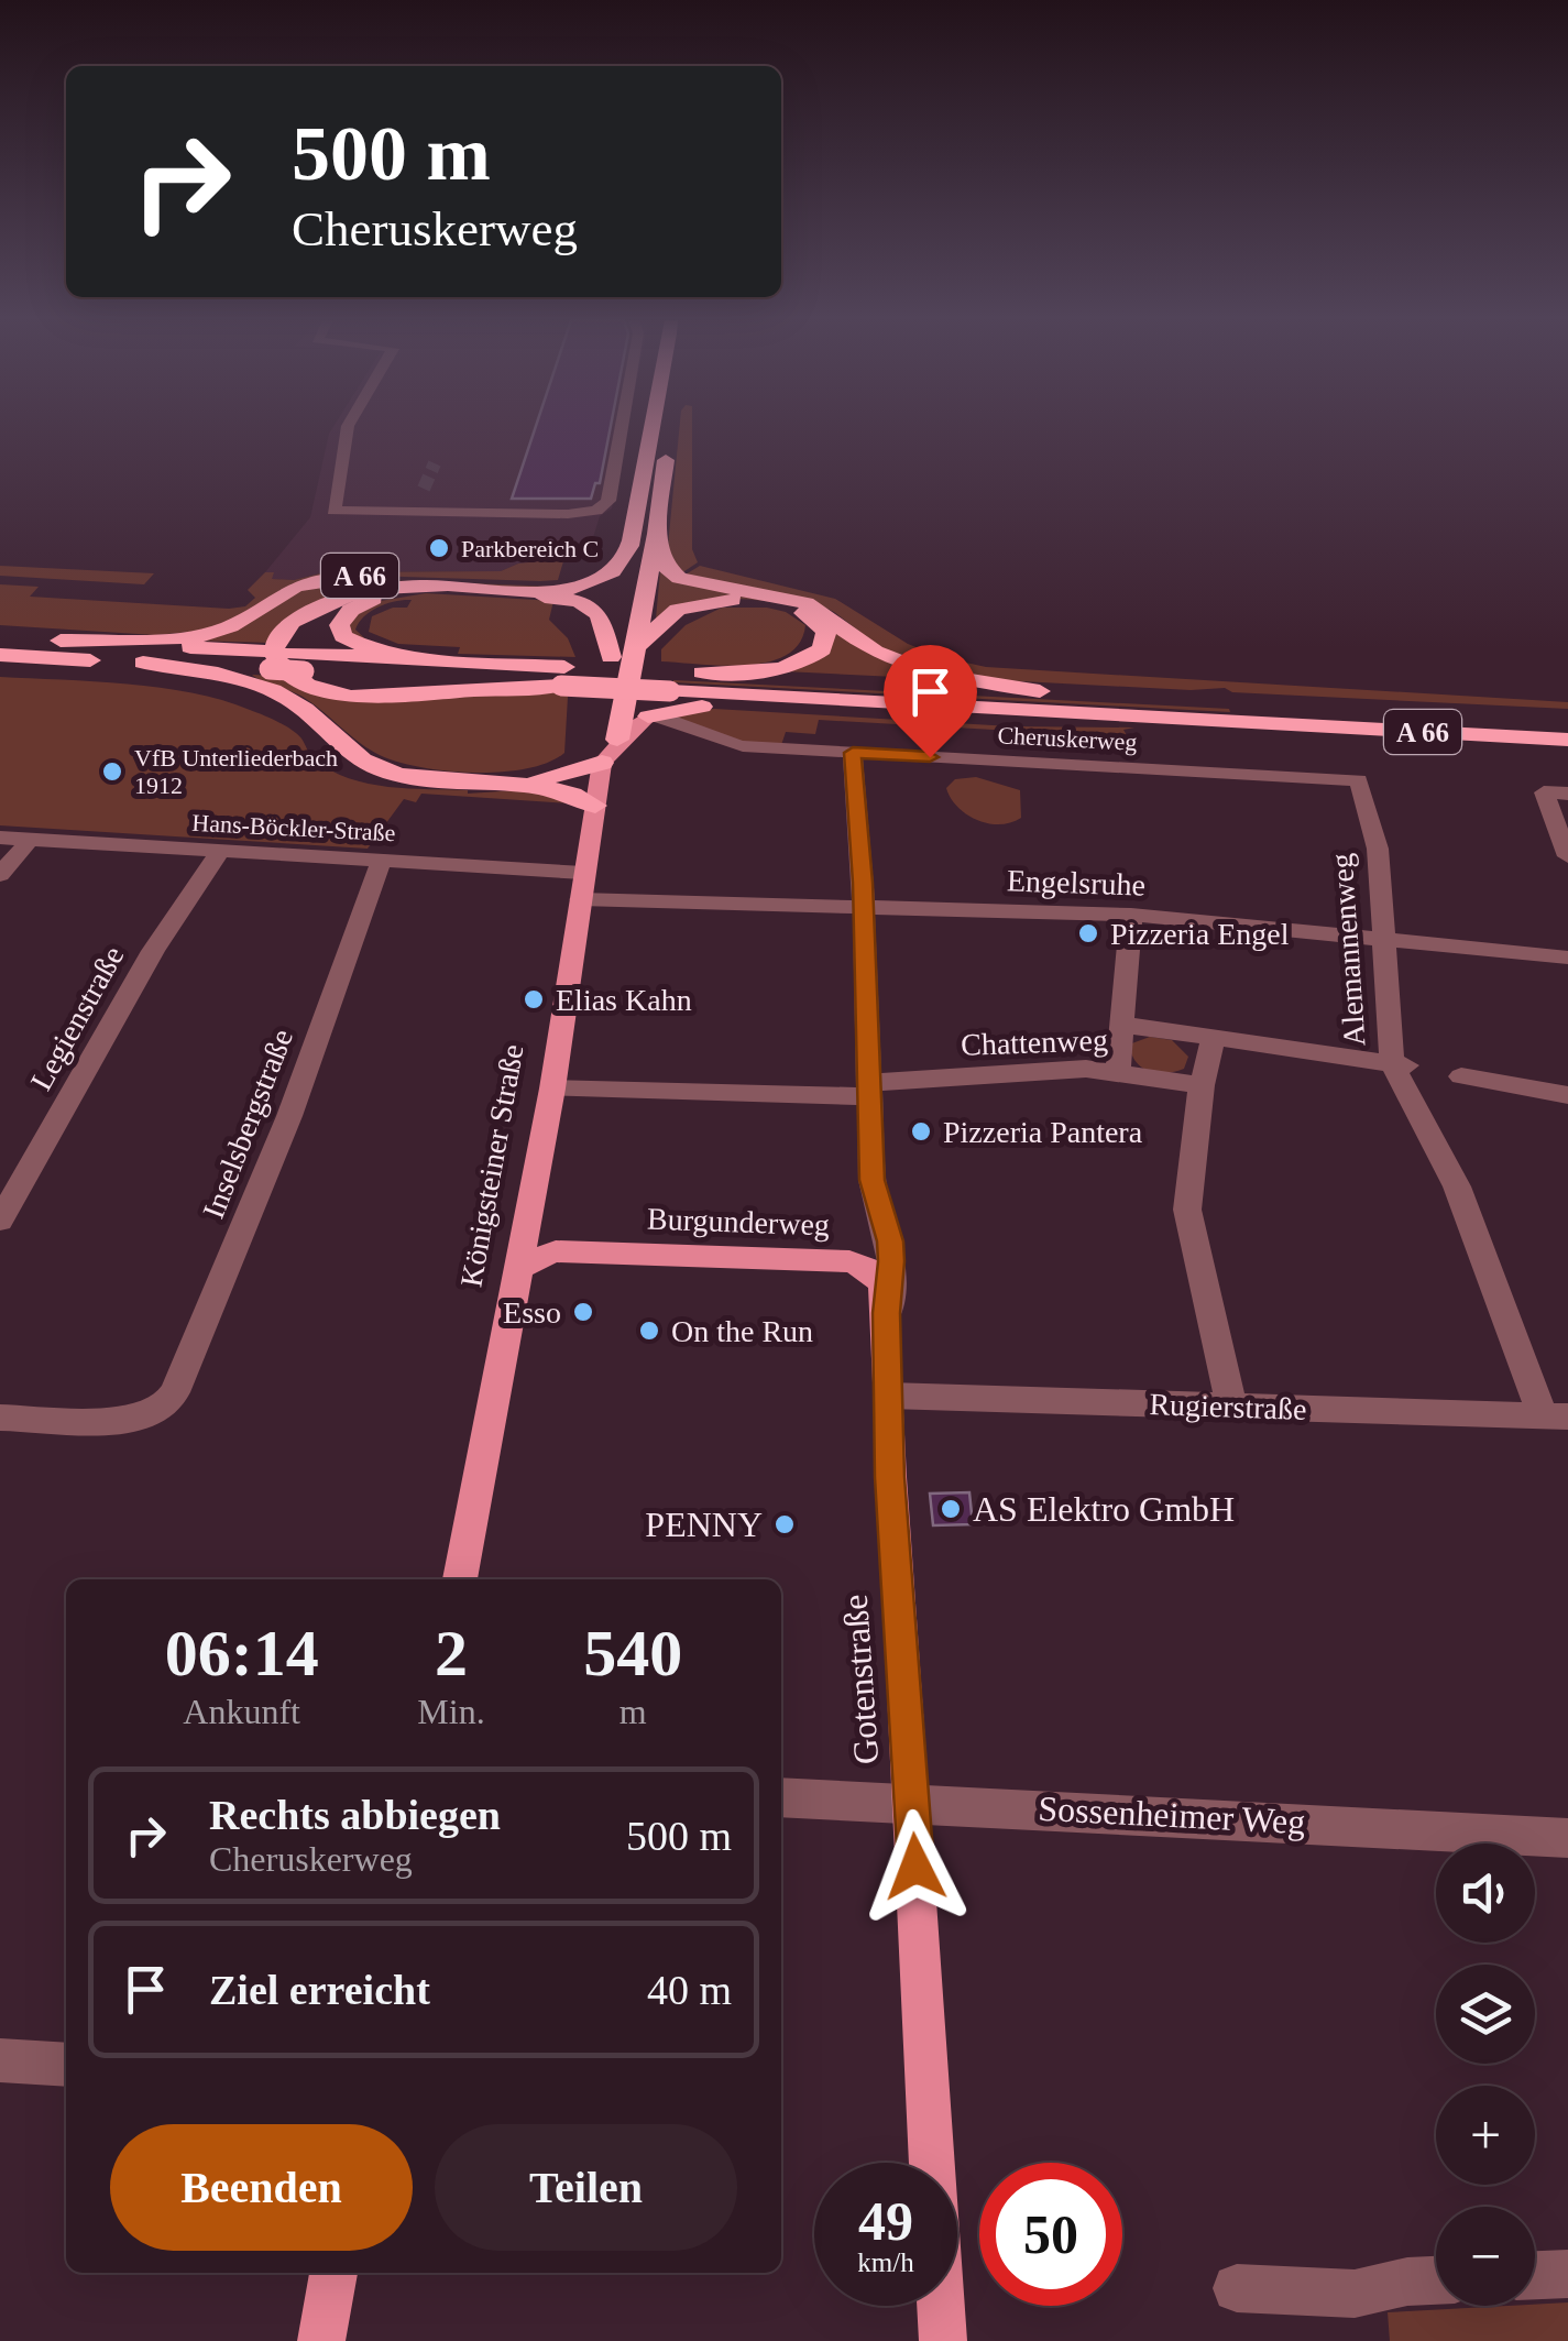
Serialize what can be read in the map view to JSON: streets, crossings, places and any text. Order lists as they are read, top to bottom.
{
  "streets": {
    "highway": ["A 66"],
    "main road": ["Königsteiner Straße", "Burgunderweg", "Gotenstraße"],
    "street": [
      "Cheruskerweg",
      "Hans-Böckler-Straße",
      "Engelsruhe",
      "Alemannenweg",
      "Legienstraße",
      "Chattenweg",
      "Inselsbergstraße",
      "Rugierstraße",
      "Sossenheimer Weg"
    ]
  },
  "crossings": [
    ["Cheruskerweg", "Alemannenweg"],
    ["Cheruskerweg", "Gotenstraße"],
    ["Hans-Böckler-Straße", "Legienstraße"],
    ["Hans-Böckler-Straße", "Inselsbergstraße"],
    ["Hans-Böckler-Straße", "Königsteiner Straße"],
    ["Engelsruhe", "Alemannenweg"],
    ["Engelsruhe", "Königsteiner Straße"],
    ["Engelsruhe", "Gotenstraße"],
    ["Alemannenweg", "Chattenweg"],
    ["Alemannenweg", "Rugierstraße"],
    ["Chattenweg", "Königsteiner Straße"],
    ["Chattenweg", "Gotenstraße"],
    ["Burgunderweg", "Gotenstraße"],
    ["Rugierstraße", "Gotenstraße"],
    ["Gotenstraße", "Sossenheimer Weg"]
  ],
  "places": [
    "Parkbereich C",
    "VfB Unterliederbach 1912",
    "Pizzeria Engel",
    "Elias Kahn",
    "Pizzeria Pantera",
    "Esso",
    "On the Run",
    "AS Elektro GmbH",
    "PENNY"
  ],
  "page": {
    "turn": ["500 m", "Cheruskerweg"],
    "eta": [
      "06:14",
      "Ankunft",
      "2",
      "Min.",
      "540",
      "m"
    ],
    "list": [
      {
        "name": "Rechts abbiegen",
        "note": "Cheruskerweg",
        "value": "500 m"
      },
      {
        "name": "Ziel erreicht",
        "value": "40 m"
      }
    ],
    "map_buttons": ["+", "−"],
    "buttons": ["Beenden", "Teilen"],
    "speed": "49 km/h",
    "limit": "50"
  }
}
